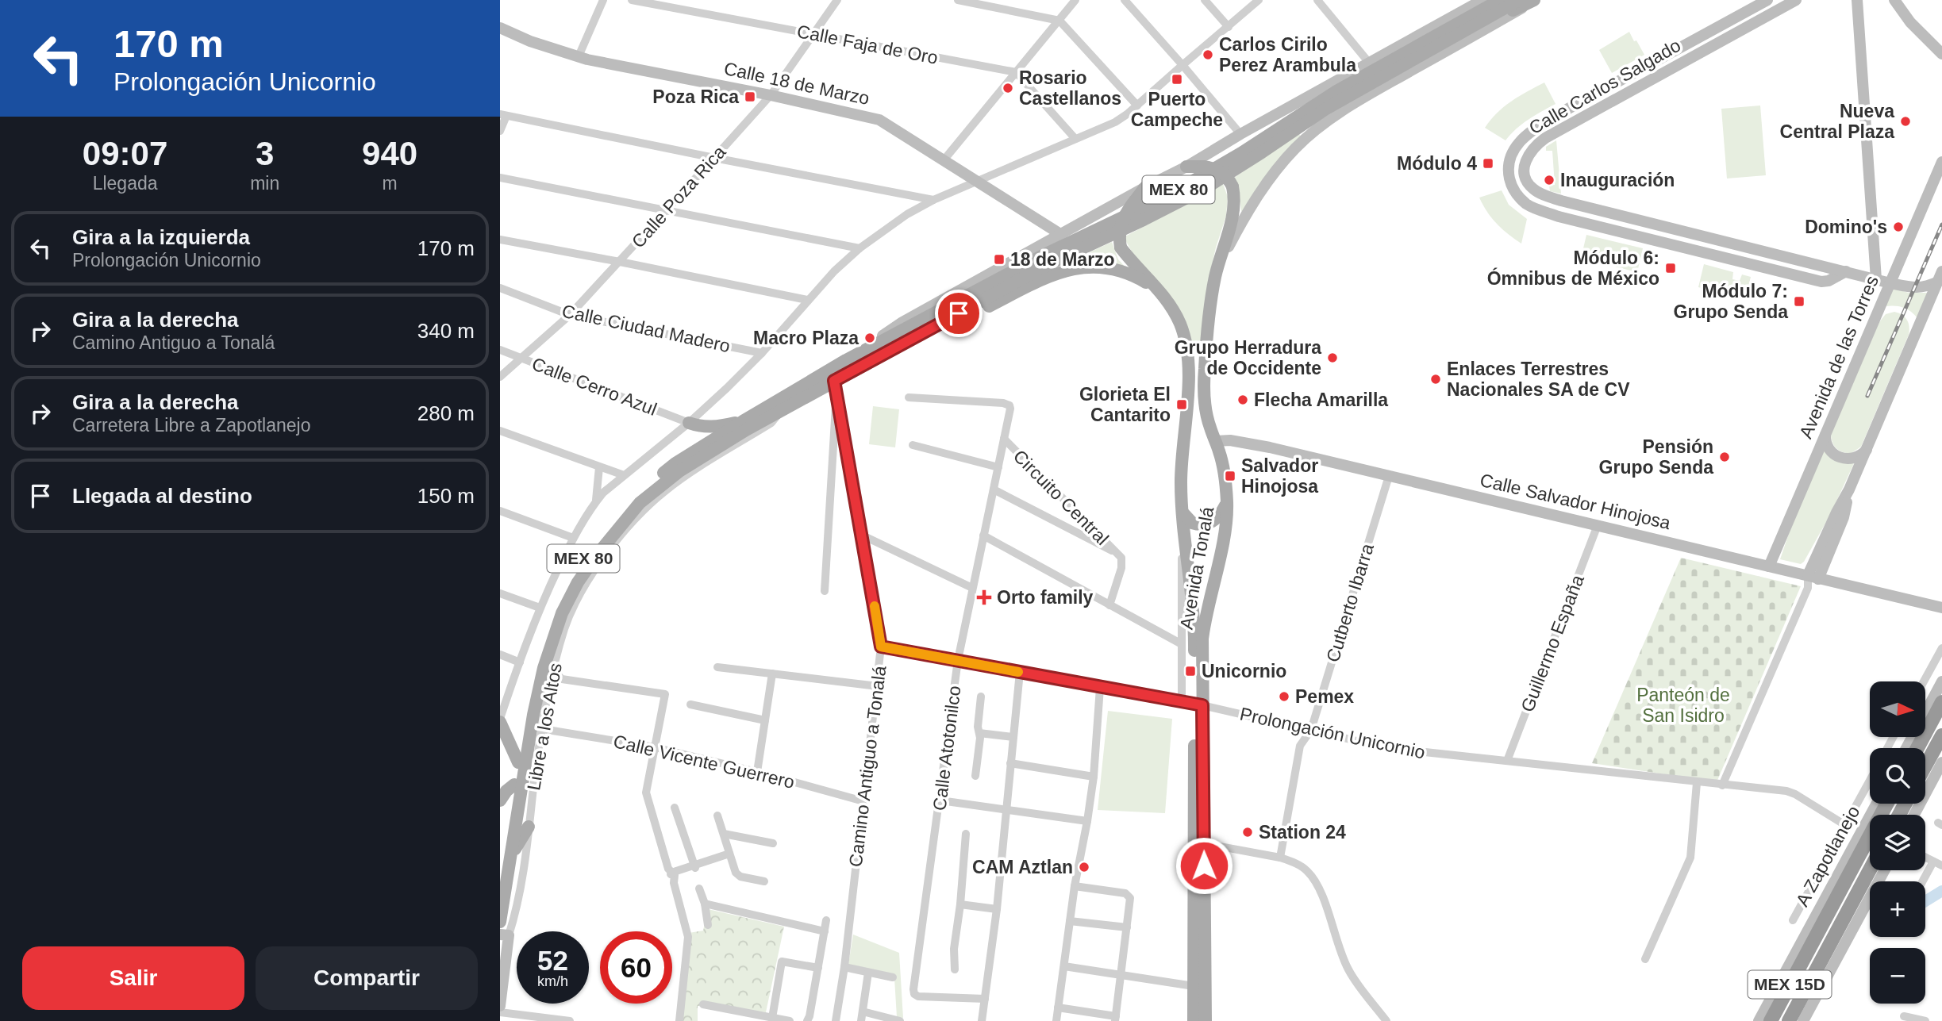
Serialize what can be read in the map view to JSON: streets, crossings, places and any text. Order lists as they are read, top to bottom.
{
  "streets": {
    "highway": ["MEX 15D"],
    "main road": ["MEX 80", "Avenida Tonalá"],
    "street": [
      "Calle Faja de Oro",
      "Calle 18 de Marzo",
      "Calle Carlos Salgado",
      "Calle Poza Rica",
      "Calle Ciudad Madero",
      "Avenida de las Torres",
      "Calle Cerro Azul",
      "Circuito Central",
      "Calle Salvador Hinojosa",
      "Cutberto Ibarra",
      "Guillermo España",
      "Libre a los Altos",
      "Prolongación Unicornio",
      "Calle Atotonilco",
      "Calle Vicente Guerrero",
      "Camino Antiguo a Tonalá",
      "A Zapotlanejo"
    ]
  },
  "crossings": [
    ["Calle Faja de Oro", "Calle Poza Rica"],
    ["Calle 18 de Marzo", "Calle Poza Rica"],
    ["Calle Carlos Salgado", "Avenida de las Torres"],
    ["MEX 80", "Libre a los Altos"],
    ["MEX 80", "Camino Antiguo a Tonalá"],
    ["Calle Poza Rica", "Calle Ciudad Madero"],
    ["Calle Poza Rica", "Calle Cerro Azul"],
    ["Avenida de las Torres", "Calle Salvador Hinojosa"],
    ["Circuito Central", "Calle Atotonilco"],
    ["Calle Salvador Hinojosa", "Avenida Tonalá"],
    ["Calle Salvador Hinojosa", "Cutberto Ibarra"],
    ["Calle Salvador Hinojosa", "Guillermo España"],
    ["Avenida Tonalá", "Prolongación Unicornio"],
    ["Cutberto Ibarra", "Prolongación Unicornio"],
    ["Guillermo España", "Prolongación Unicornio"],
    ["Libre a los Altos", "Calle Vicente Guerrero"],
    ["Prolongación Unicornio", "Calle Atotonilco"],
    ["Prolongación Unicornio", "Camino Antiguo a Tonalá"],
    ["Prolongación Unicornio", "A Zapotlanejo"],
    ["Calle Vicente Guerrero", "Camino Antiguo a Tonalá"]
  ],
  "parks": ["Panteón de San Isidro"],
  "places": {
    "other": [
      "Carlos Cirilo Perez Arambula",
      "Rosario Castellanos",
      "Nueva Central Plaza",
      "Inauguración",
      "Domino's",
      "Macro Plaza",
      "Grupo Herradura de Occidente",
      "Enlaces Terrestres Nacionales SA de CV",
      "Flecha Amarilla",
      "Pensión Grupo Senda",
      "Pemex",
      "Station 24",
      "CAM Aztlan"
    ],
    "transit": [
      "Puerto Campeche",
      "Poza Rica",
      "Módulo 4",
      "18 de Marzo",
      "Módulo 6: Ómnibus de México",
      "Módulo 7: Grupo Senda",
      "Glorieta El Cantarito",
      "Salvador Hinojosa",
      "Unicornio"
    ],
    "health": ["Orto family"]
  },
  "north": "right",
  "page": {
    "turn": ["170 m", "Prolongación Unicornio"],
    "eta": [
      "09:07",
      "Llegada",
      "3",
      "min",
      "940",
      "m"
    ],
    "list": [
      {
        "name": "Gira a la izquierda",
        "note": "Prolongación Unicornio",
        "value": "170 m"
      },
      {
        "name": "Gira a la derecha",
        "note": "Camino Antiguo a Tonalá",
        "value": "340 m"
      },
      {
        "name": "Gira a la derecha",
        "note": "Carretera Libre a Zapotlanejo",
        "value": "280 m"
      },
      {
        "name": "Llegada al destino",
        "value": "150 m"
      }
    ],
    "map_buttons": ["+", "−"],
    "speed": "52 km/h",
    "limit": "60",
    "buttons": ["Salir", "Compartir"]
  }
}
